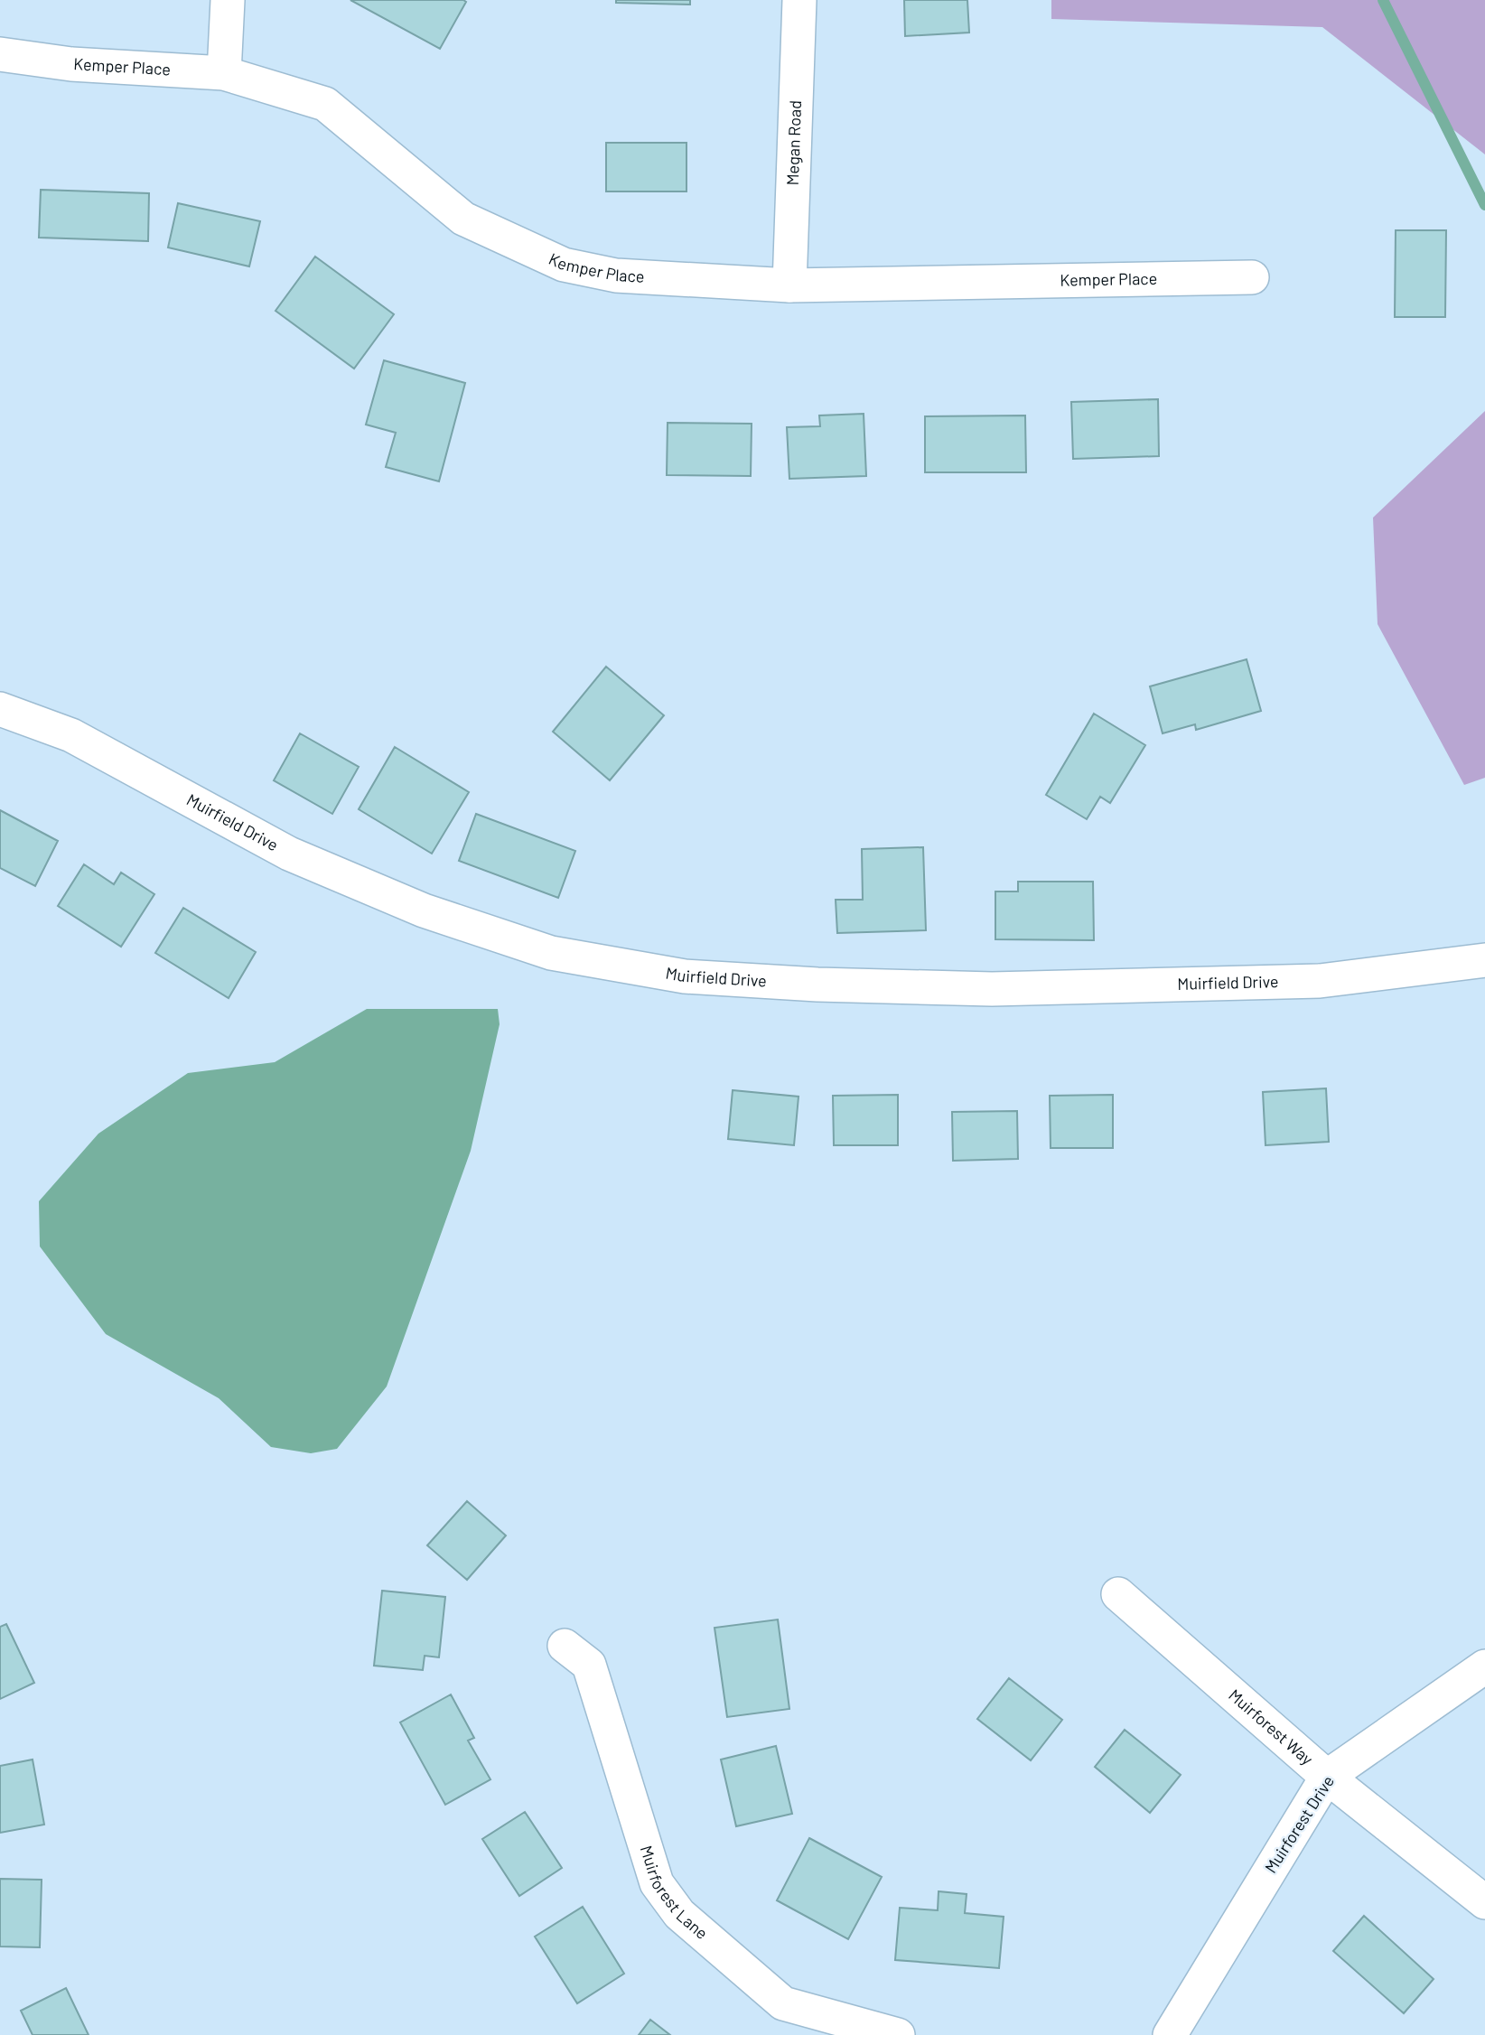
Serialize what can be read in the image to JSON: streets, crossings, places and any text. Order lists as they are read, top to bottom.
{
  "streets": {
    "street": [
      "Kemper Place",
      "Megan Road",
      "Muirfield Drive",
      "Muirforest Way",
      "Muirforest Drive",
      "Muirforest Lane"
    ]
  },
  "crossings": [
    ["Kemper Place", "Megan Road"],
    ["Muirforest Way", "Muirforest Drive"]
  ]
}
